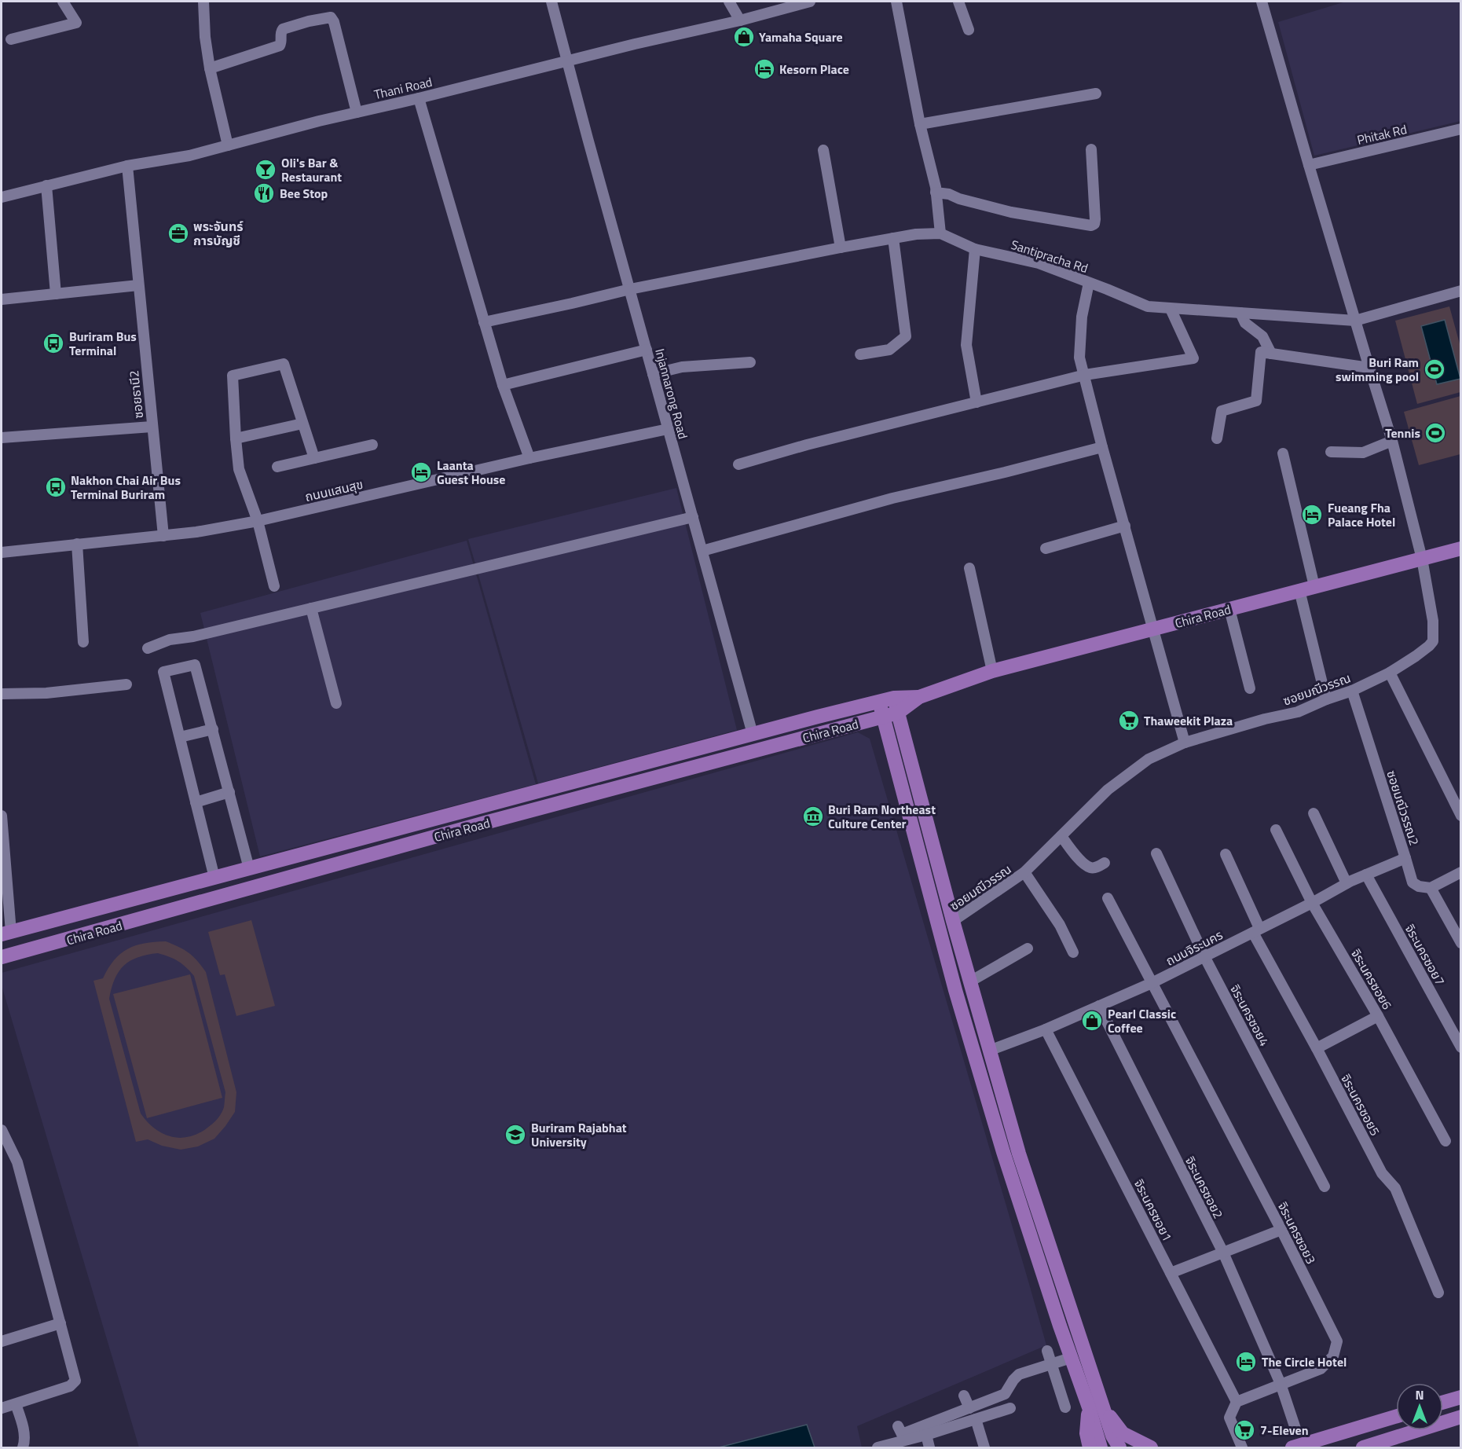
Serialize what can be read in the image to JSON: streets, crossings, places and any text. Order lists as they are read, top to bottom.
{
  "streets": {
    "main road": ["Chira Road"],
    "street": [
      "Thani Road",
      "Phitak Rd",
      "Santipracha Rd",
      "Injannarong Road",
      "ซอยธานี2",
      "ถนนแสนสุข",
      "ซอยมณีวรรณ",
      "ซอยมณีวรรณ2",
      "ถนนจิระนคร",
      "จิระนครซอย7",
      "จิระนครซอย6",
      "จิระนครซอย4",
      "จิระนครซอย5",
      "จิระนครซอย2",
      "จิระนครซอย1",
      "จิระนครซอย3"
    ]
  },
  "crossings": [
    ["Thani Road", "Injannarong Road"],
    ["Thani Road", "ซอยธานี2"],
    ["Santipracha Rd", "Injannarong Road"],
    ["Injannarong Road", "ถนนแสนสุข"],
    ["Injannarong Road", "Chira Road"],
    ["ซอยธานี2", "ถนนแสนสุข"],
    ["Chira Road", "ซอยมณีวรรณ"],
    ["ซอยมณีวรรณ", "ซอยมณีวรรณ2"],
    ["ซอยมณีวรรณ2", "ถนนจิระนคร"],
    ["ถนนจิระนคร", "จิระนครซอย7"],
    ["ถนนจิระนคร", "จิระนครซอย6"],
    ["ถนนจิระนคร", "จิระนครซอย4"],
    ["ถนนจิระนคร", "จิระนครซอย5"],
    ["ถนนจิระนคร", "จิระนครซอย2"],
    ["ถนนจิระนคร", "จิระนครซอย1"],
    ["ถนนจิระนคร", "จิระนครซอย3"],
    ["จิระนครซอย2", "จิระนครซอย3"],
    ["จิระนครซอย1", "จิระนครซอย3"]
  ],
  "places": {
    "shop": ["Yamaha Square", "Pearl Classic Coffee"],
    "hotel": [
      "Kesorn Place",
      "Laanta Guest House",
      "Fueang Fha Palace Hotel",
      "The Circle Hotel"
    ],
    "bar": ["Oli's Bar & Restaurant"],
    "restaurant": ["Bee Stop"],
    "office": ["พระจันทร์ การบัญชี"],
    "bus stop": ["Buriram Bus Terminal", "Nakhon Chai Air Bus Terminal Buriram"],
    "sports": ["Buri Ram swimming pool", "Tennis"],
    "supermarket": ["Thaweekit Plaza", "7-Eleven"],
    "museum": ["Buri Ram Northeast Culture Center"],
    "school or university": ["Buriram Rajabhat University"]
  },
  "north": "top"
}
